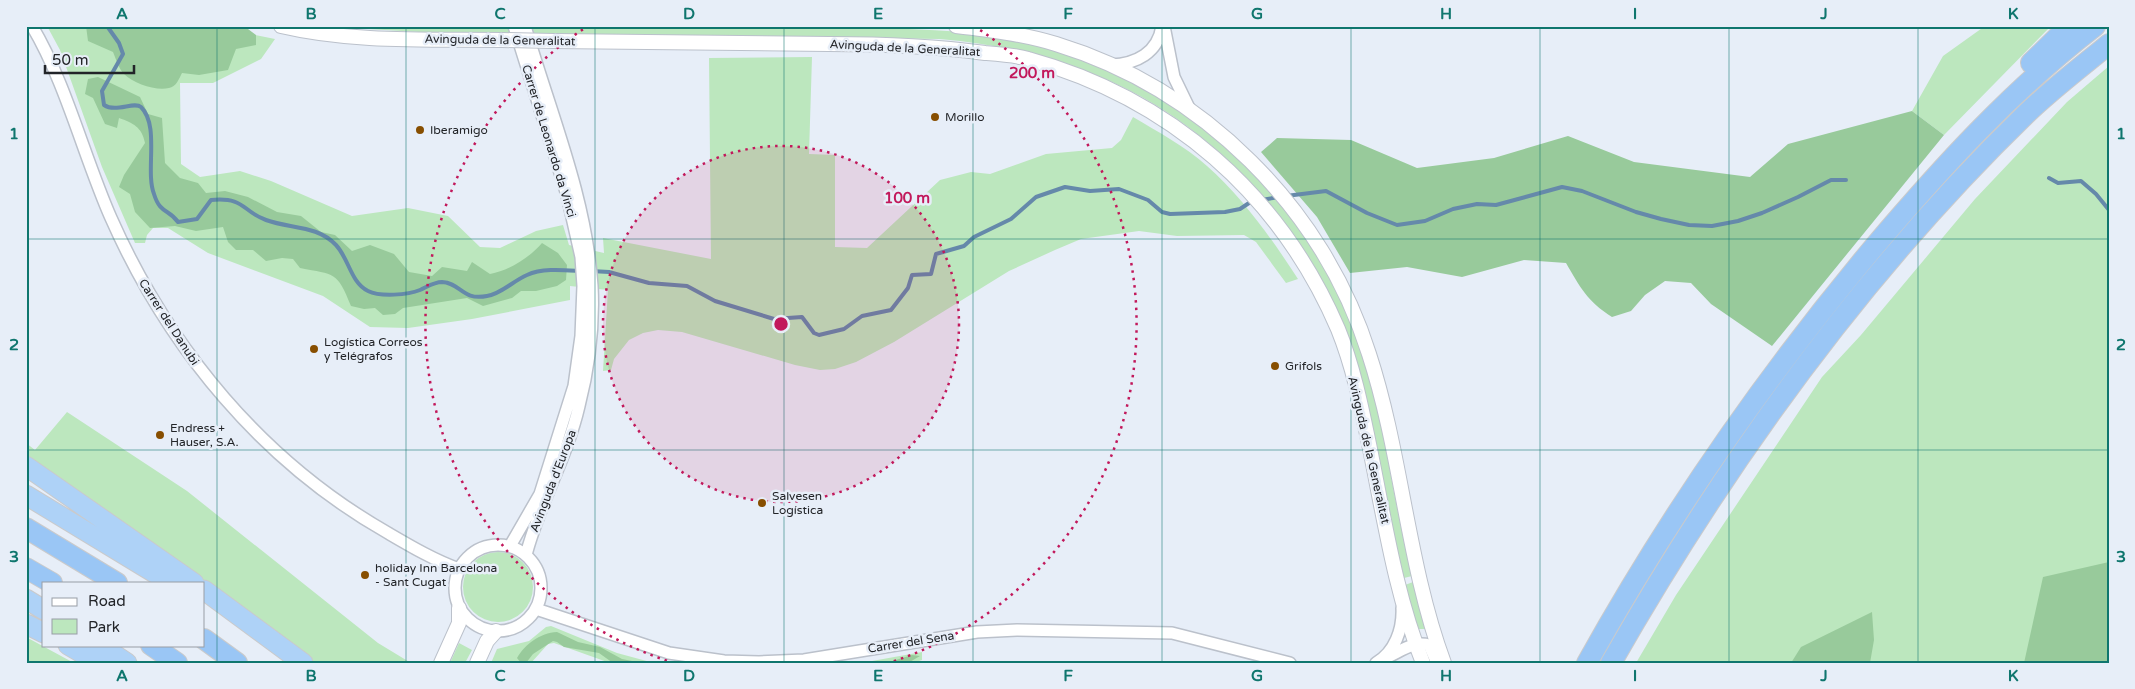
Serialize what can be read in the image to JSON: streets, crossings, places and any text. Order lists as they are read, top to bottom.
{
  "streets": {
    "street": [
      "Avinguda de la Generalitat",
      "Carrer de Leonardo da Vinci",
      "Carrer del Danubi",
      "Avinguda d'Europa",
      "Carrer del Sena"
    ]
  },
  "crossings": [
    ["Carrer de Leonardo da Vinci", "Avinguda d'Europa"],
    ["Carrer del Danubi", "Avinguda d'Europa"],
    ["Carrer del Danubi", "Carrer del Sena"],
    ["Avinguda d'Europa", "Carrer del Sena"]
  ],
  "places": [
    "Morillo",
    "Iberamigo",
    "Logística Correos y Telégrafos",
    "Grifols",
    "Endress + Hauser, S.A.",
    "Salvesen Logística",
    "holiday Inn Barcelona - Sant Cugat"
  ],
  "legend": ["Road", "Park"],
  "scale_bar": "50 m",
  "grid": {
    "columns": [
      "A",
      "B",
      "C",
      "D",
      "E",
      "F",
      "G",
      "H",
      "I",
      "J",
      "K"
    ],
    "rows": ["1", "2", "3"]
  },
  "rings": ["200 m", "100 m"]
}
